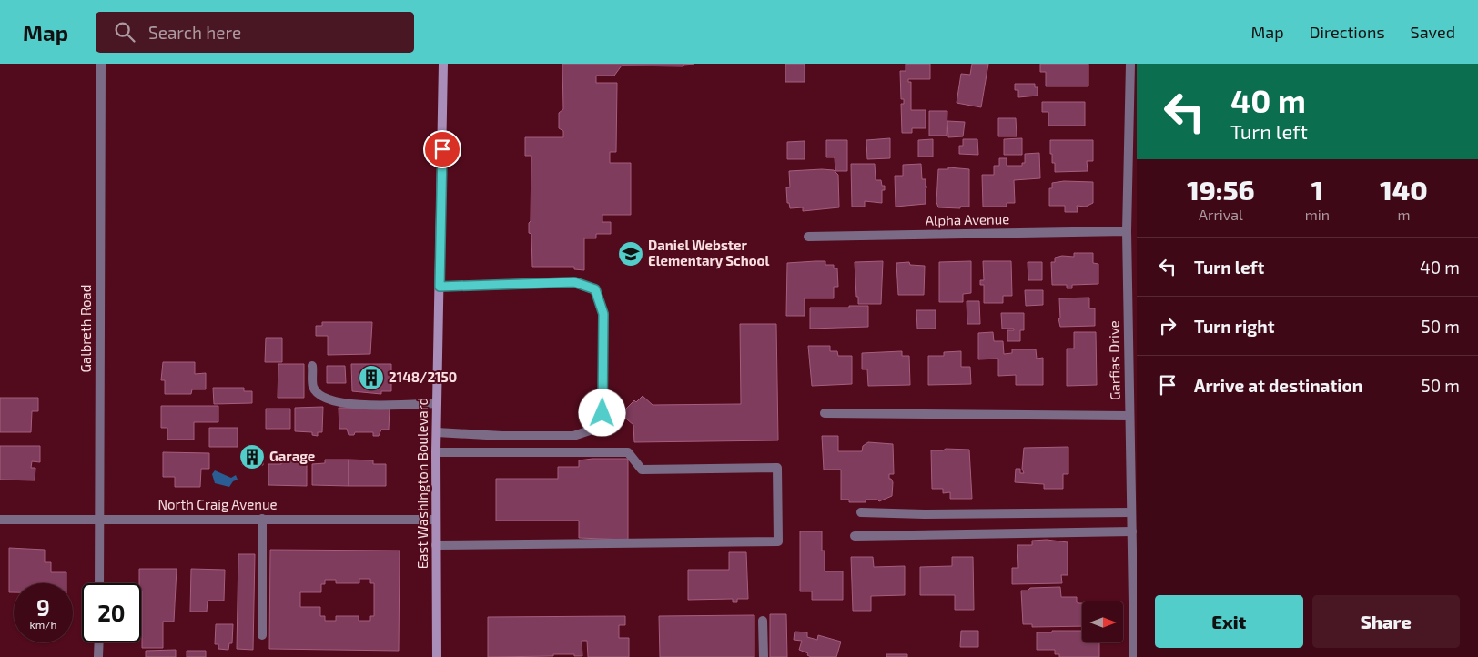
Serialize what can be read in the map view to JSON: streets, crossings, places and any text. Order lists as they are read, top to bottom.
{
  "streets": {
    "main road": ["East Washington Boulevard"],
    "street": [
      "Alpha Avenue",
      "Galbreth Road",
      "Garfias Drive",
      "North Craig Avenue"
    ]
  },
  "crossings": [
    ["Alpha Avenue", "Garfias Drive"],
    ["Galbreth Road", "North Craig Avenue"],
    ["East Washington Boulevard", "North Craig Avenue"]
  ],
  "places": {
    "school or university": ["Daniel Webster Elementary School"],
    "building": ["2148/2150", "Garage"]
  },
  "north": "right",
  "page": {
    "header": "Map",
    "search": "Search here",
    "nav": ["Map", "Directions", "Saved"],
    "turn": ["40 m", "Turn left"],
    "eta": [
      "19:56",
      "Arrival",
      "1",
      "min",
      "140",
      "m"
    ],
    "list": [
      {
        "name": "Turn left",
        "value": "40 m"
      },
      {
        "name": "Turn right",
        "value": "50 m"
      },
      {
        "name": "Arrive at destination",
        "value": "50 m"
      }
    ],
    "speed": "9 km/h",
    "limit": "20",
    "buttons": ["Exit", "Share"]
  }
}
